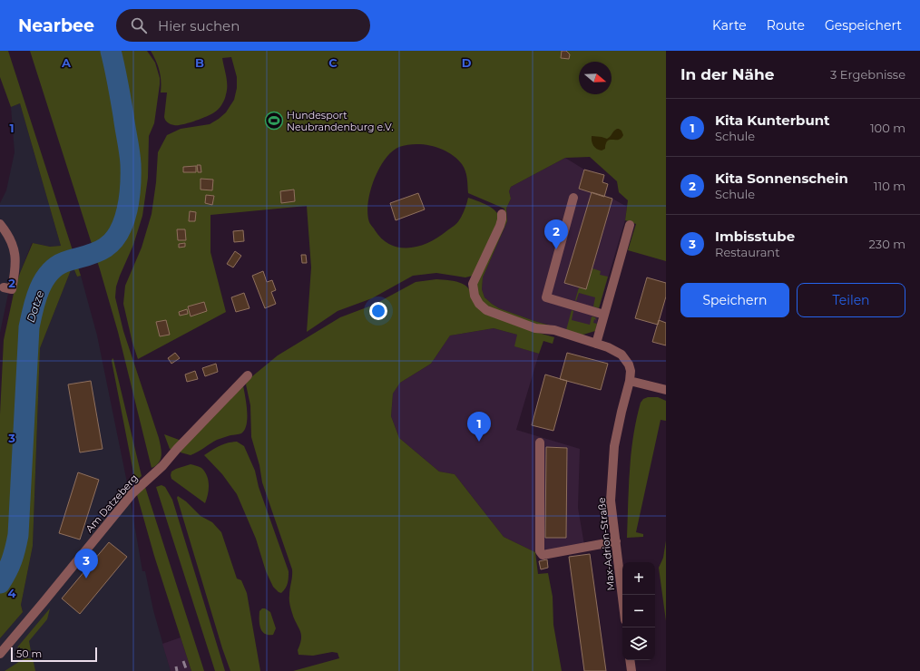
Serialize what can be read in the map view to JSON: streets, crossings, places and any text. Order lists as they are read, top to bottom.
{
  "streets": {
    "street": ["Am Datzeberg", "Max-Adrion-Straße"]
  },
  "water": ["Datze"],
  "places": {
    "sports": ["Hundesport Neubrandenburg e.V."]
  },
  "scale_bar": "50 m",
  "north": "right",
  "page": {
    "header": "Nearbee",
    "search": "Hier suchen",
    "nav": ["Karte", "Route", "Gespeichert"],
    "heading": ["In der Nähe", "3 Ergebnisse"],
    "list": [
      {
        "mark": "1",
        "name": "Kita Kunterbunt",
        "note": "Schule",
        "value": "100 m"
      },
      {
        "mark": "2",
        "name": "Kita Sonnenschein",
        "note": "Schule",
        "value": "110 m"
      },
      {
        "mark": "3",
        "name": "Imbisstube",
        "note": "Restaurant",
        "value": "230 m"
      }
    ],
    "pins": ["2", "1", "3"],
    "buttons": ["Speichern", "Teilen"],
    "map_buttons": ["+", "−"],
    "scale": "50 m"
  },
  "grid": {
    "columns": [
      "A",
      "B",
      "C",
      "D"
    ],
    "rows": [
      "1",
      "2",
      "3",
      "4"
    ]
  }
}
